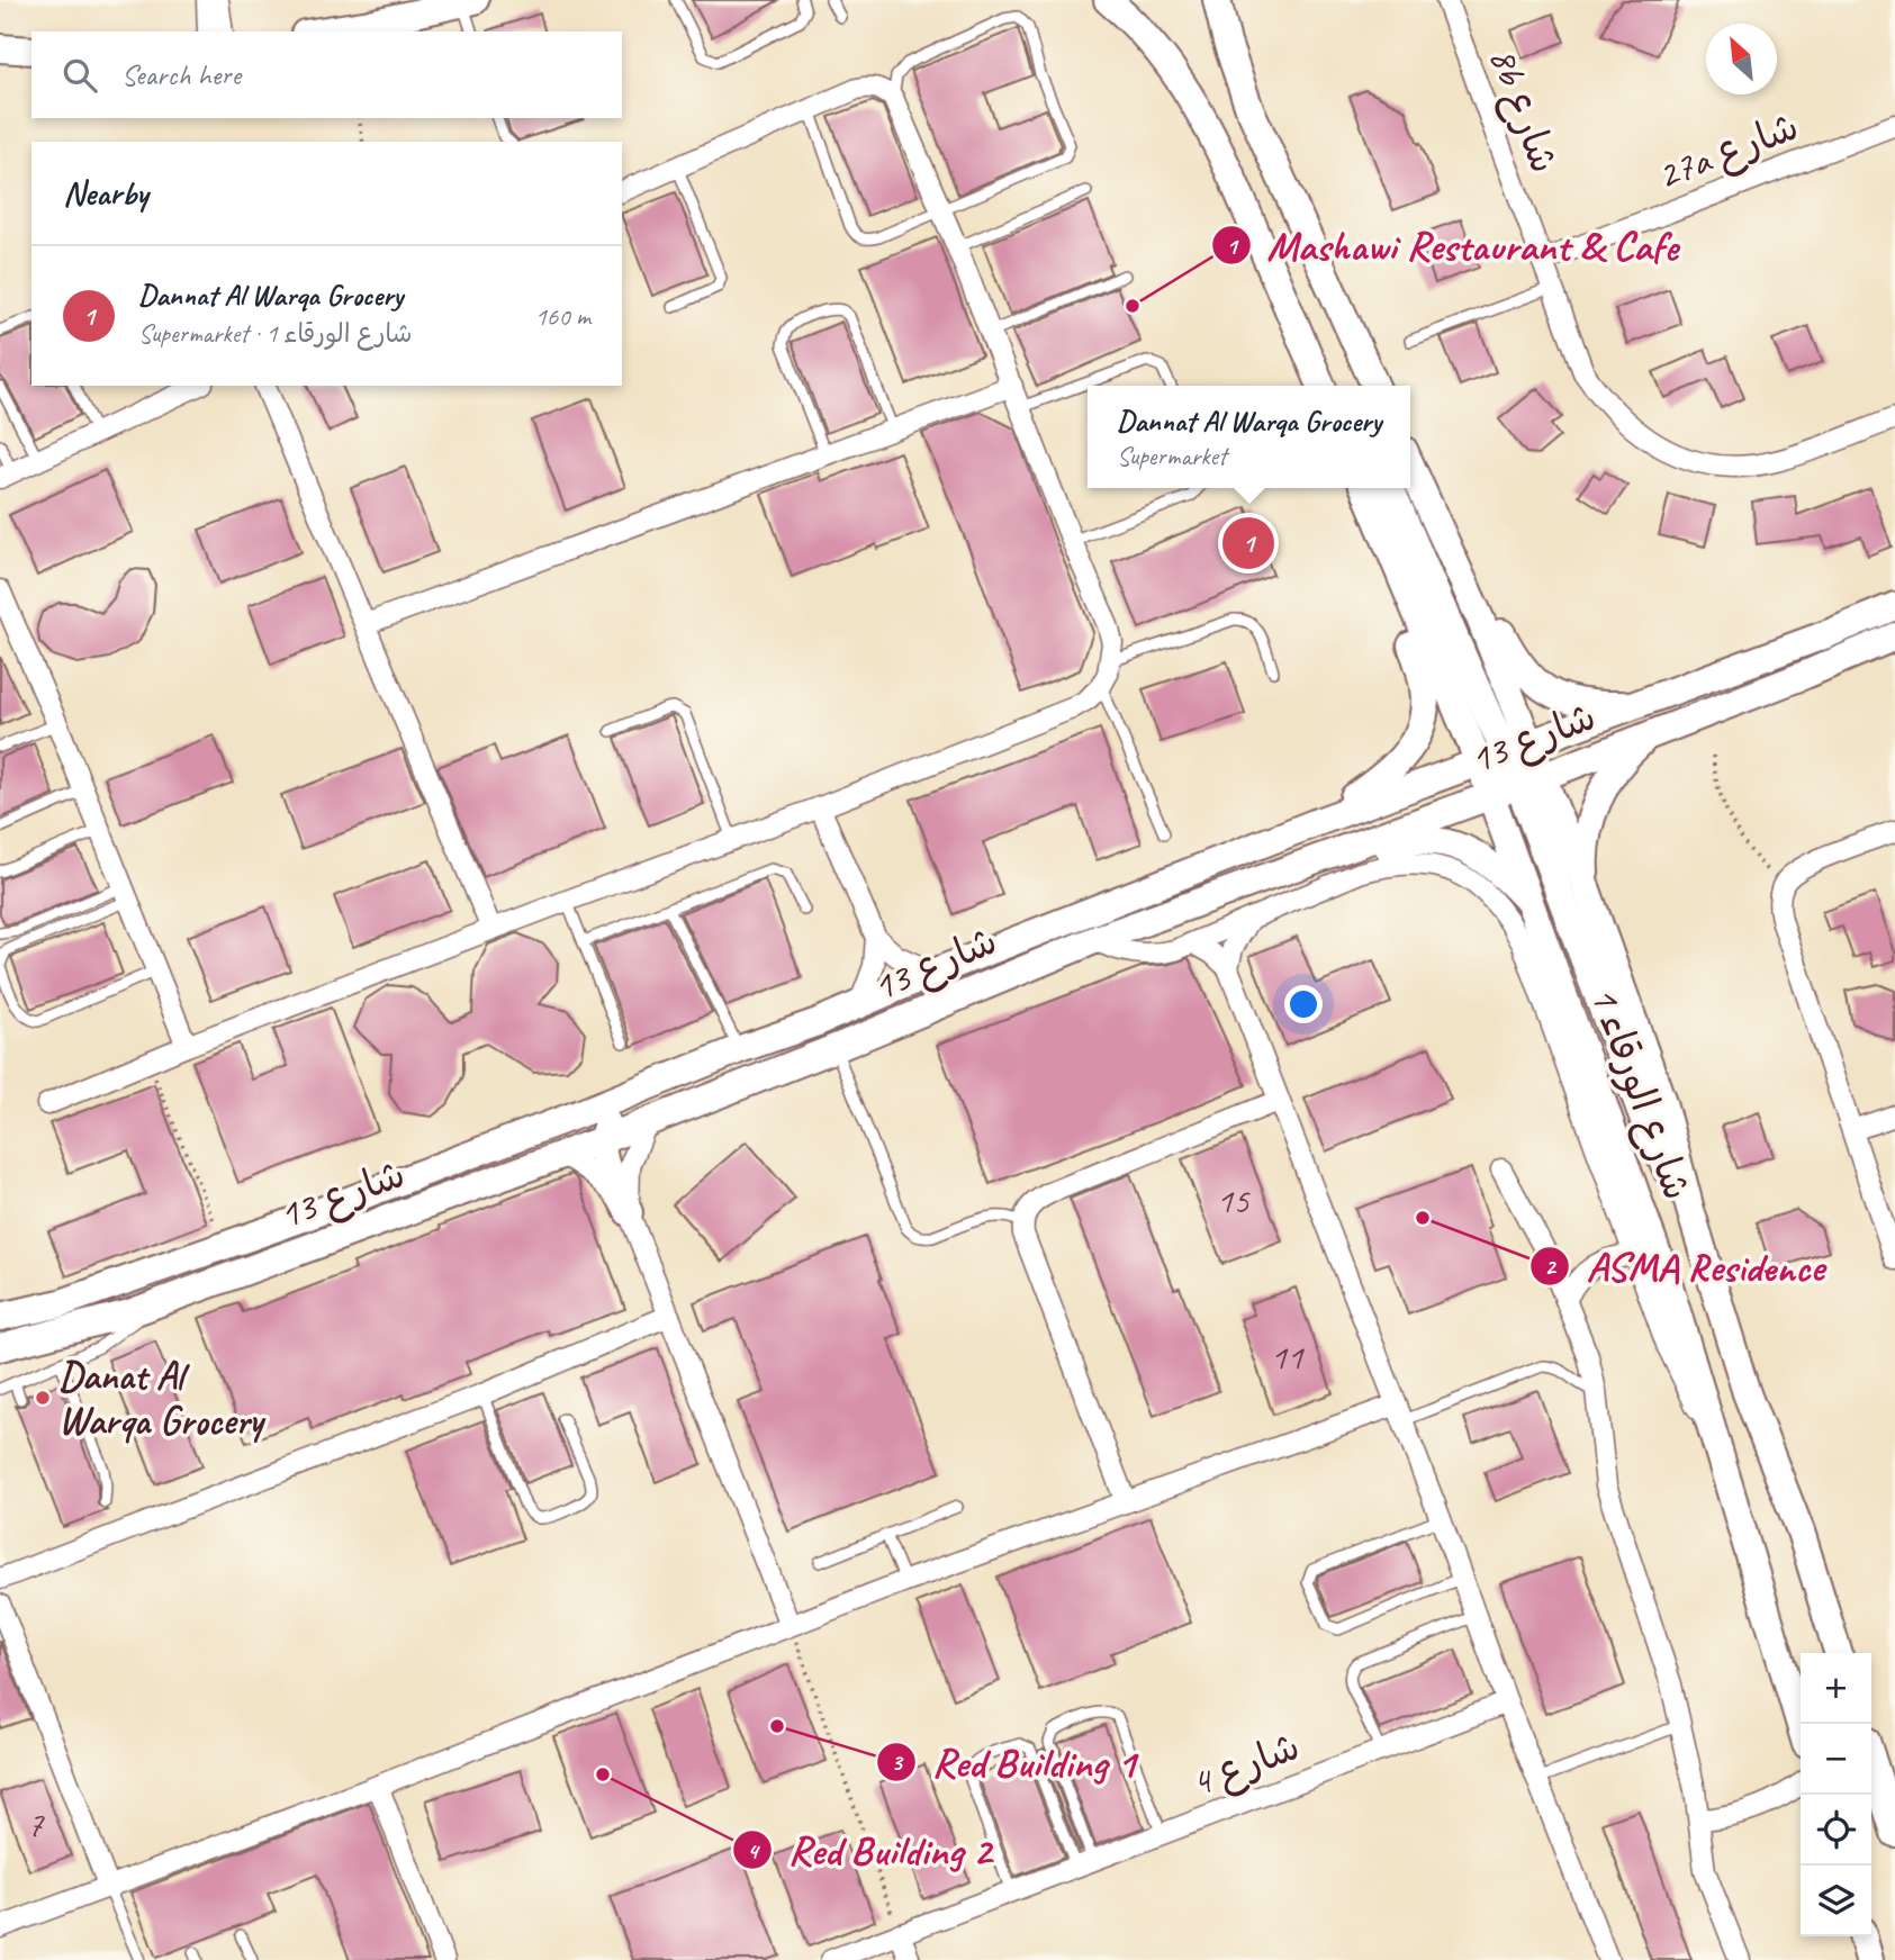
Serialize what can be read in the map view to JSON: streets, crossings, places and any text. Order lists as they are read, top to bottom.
{
  "streets": {
    "main road": ["شارع 13", "شارع الورقاء 1"],
    "street": ["8b شارع", "27a شارع", "شارع 4"]
  },
  "crossings": [
    ["8b شارع", "27a شارع"],
    ["شارع 13", "شارع الورقاء 1"]
  ],
  "places": [
    "Mashawi Restaurant & Cafe",
    "ASMA Residence",
    "Danat Al Warqa Grocery",
    "Red Building 1",
    "Red Building 2"
  ],
  "house_numbers": ["15", "11", "7"],
  "north": "top left",
  "page": {
    "search": "Search here",
    "heading": "Nearby",
    "list": [
      {
        "mark": "1",
        "name": "Dannat Al Warqa Grocery",
        "note": "Supermarket · شارع الورقاء 1",
        "value": "160 m"
      }
    ],
    "popup": ["Dannat Al Warqa Grocery", "Supermarket"],
    "pins": "1",
    "map_buttons": ["+", "−"]
  }
}
